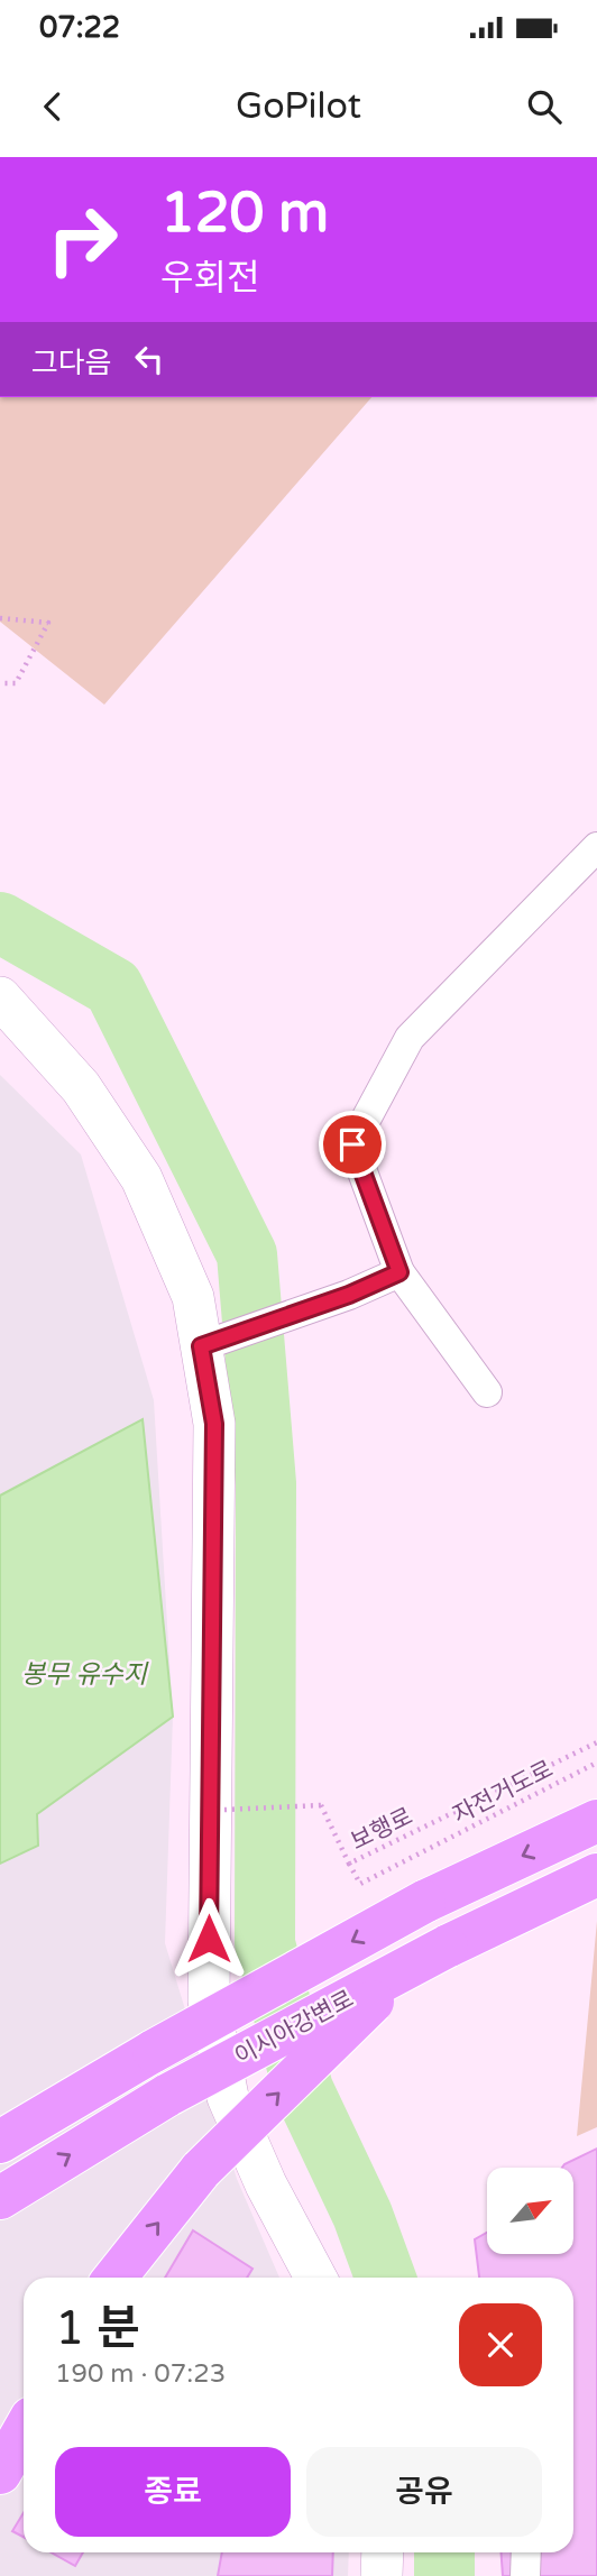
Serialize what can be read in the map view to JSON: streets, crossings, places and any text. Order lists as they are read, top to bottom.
{
  "streets": {
    "highway": ["이시아강변로"],
    "path": ["자전거도로", "보행로"]
  },
  "crossings": [
    ["자전거도로", "보행로"]
  ],
  "water": ["봉무 유수지"],
  "north": "top right",
  "page": {
    "status": "07:22",
    "header": "GoPilot",
    "turn": ["120 m", "우회전"],
    "then": "그다음",
    "heading": ["1 분", "190 m · 07:23"],
    "buttons": ["종료", "공유"]
  }
}
